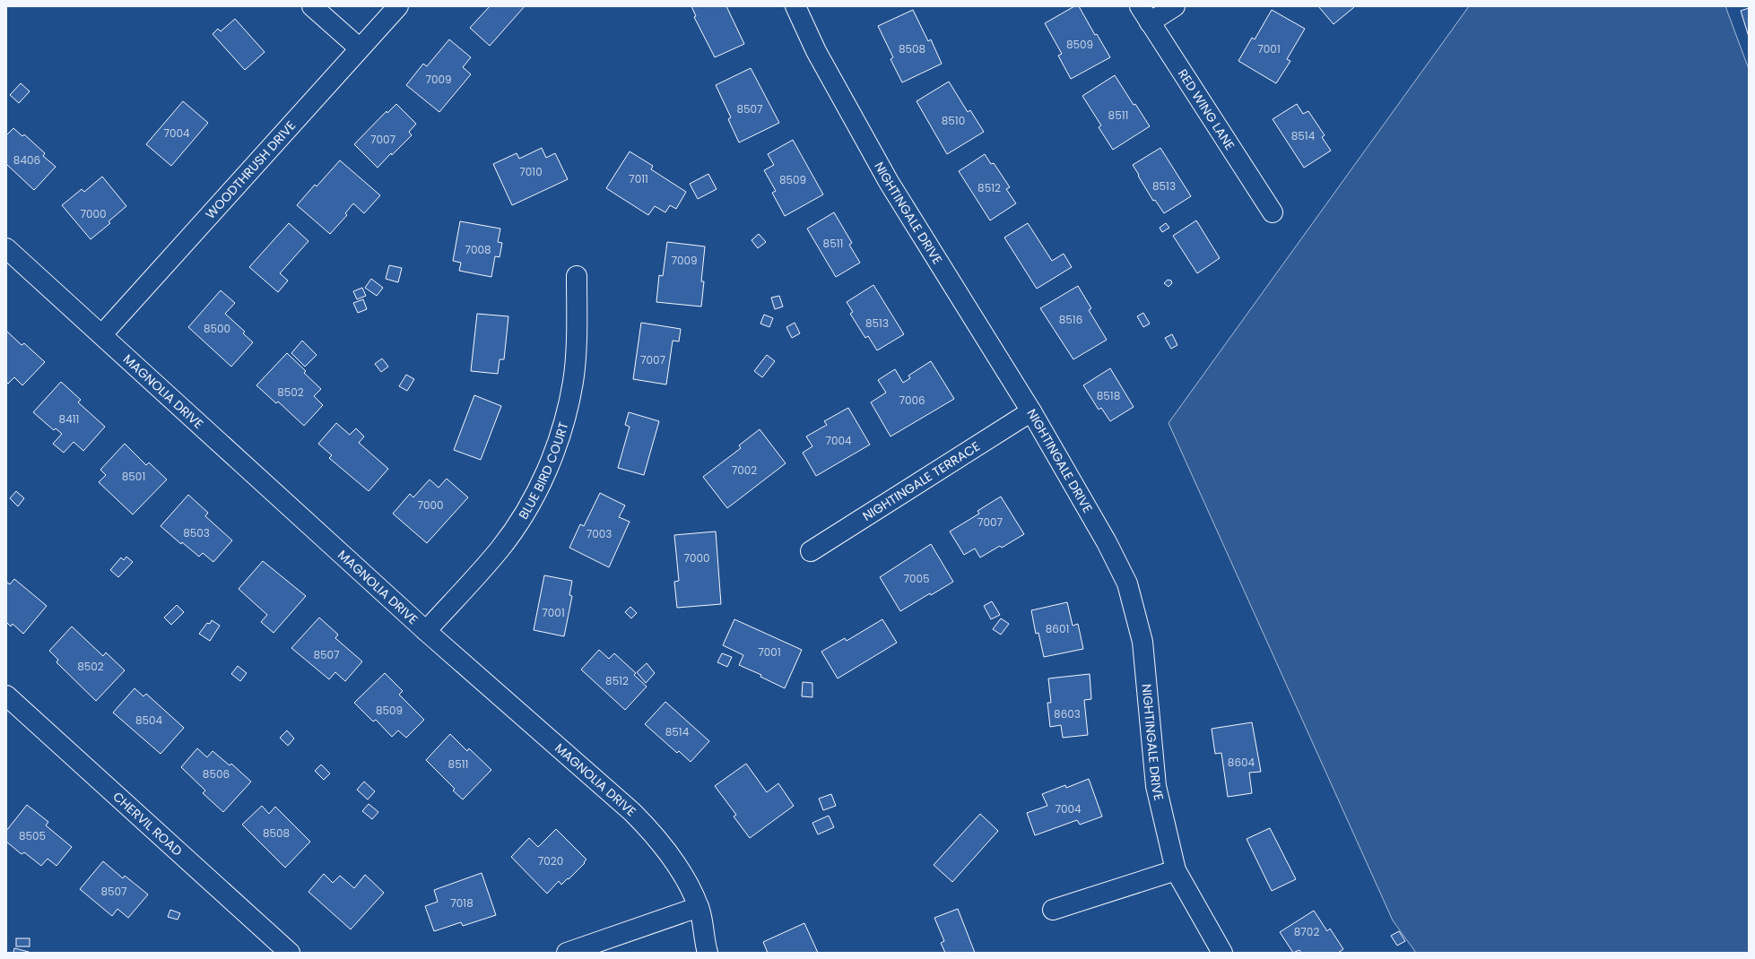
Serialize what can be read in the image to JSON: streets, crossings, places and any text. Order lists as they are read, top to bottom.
{
  "streets": {
    "street": [
      "RED WING LANE",
      "WOODTHRUSH DRIVE",
      "NIGHTINGALE DRIVE",
      "MAGNOLIA DRIVE",
      "BLUE BIRD COURT",
      "NIGHTINGALE TERRACE",
      "CHERVIL ROAD"
    ]
  },
  "crossings": [
    ["WOODTHRUSH DRIVE", "MAGNOLIA DRIVE"],
    ["NIGHTINGALE DRIVE", "NIGHTINGALE TERRACE"],
    ["MAGNOLIA DRIVE", "BLUE BIRD COURT"]
  ],
  "house_numbers": [
    "8509",
    "8508",
    "7001",
    "7009",
    "8507",
    "8511",
    "8510",
    "7004",
    "8514",
    "7007",
    "8406",
    "7010",
    "7011",
    "8509",
    "8513",
    "8512",
    "7000",
    "8511",
    "7008",
    "7009",
    "8516",
    "8513",
    "8500",
    "7007",
    "8502",
    "8518",
    "7006",
    "8411",
    "7004",
    "7002",
    "8501",
    "7000",
    "7007",
    "8503",
    "7003",
    "7000",
    "7005",
    "7001",
    "8601",
    "7001",
    "8507",
    "8502",
    "8512",
    "8509",
    "8603",
    "8504",
    "8514",
    "8604",
    "8511",
    "8506",
    "7004",
    "8508",
    "8505",
    "7020",
    "8507",
    "7018",
    "8702"
  ]
}
